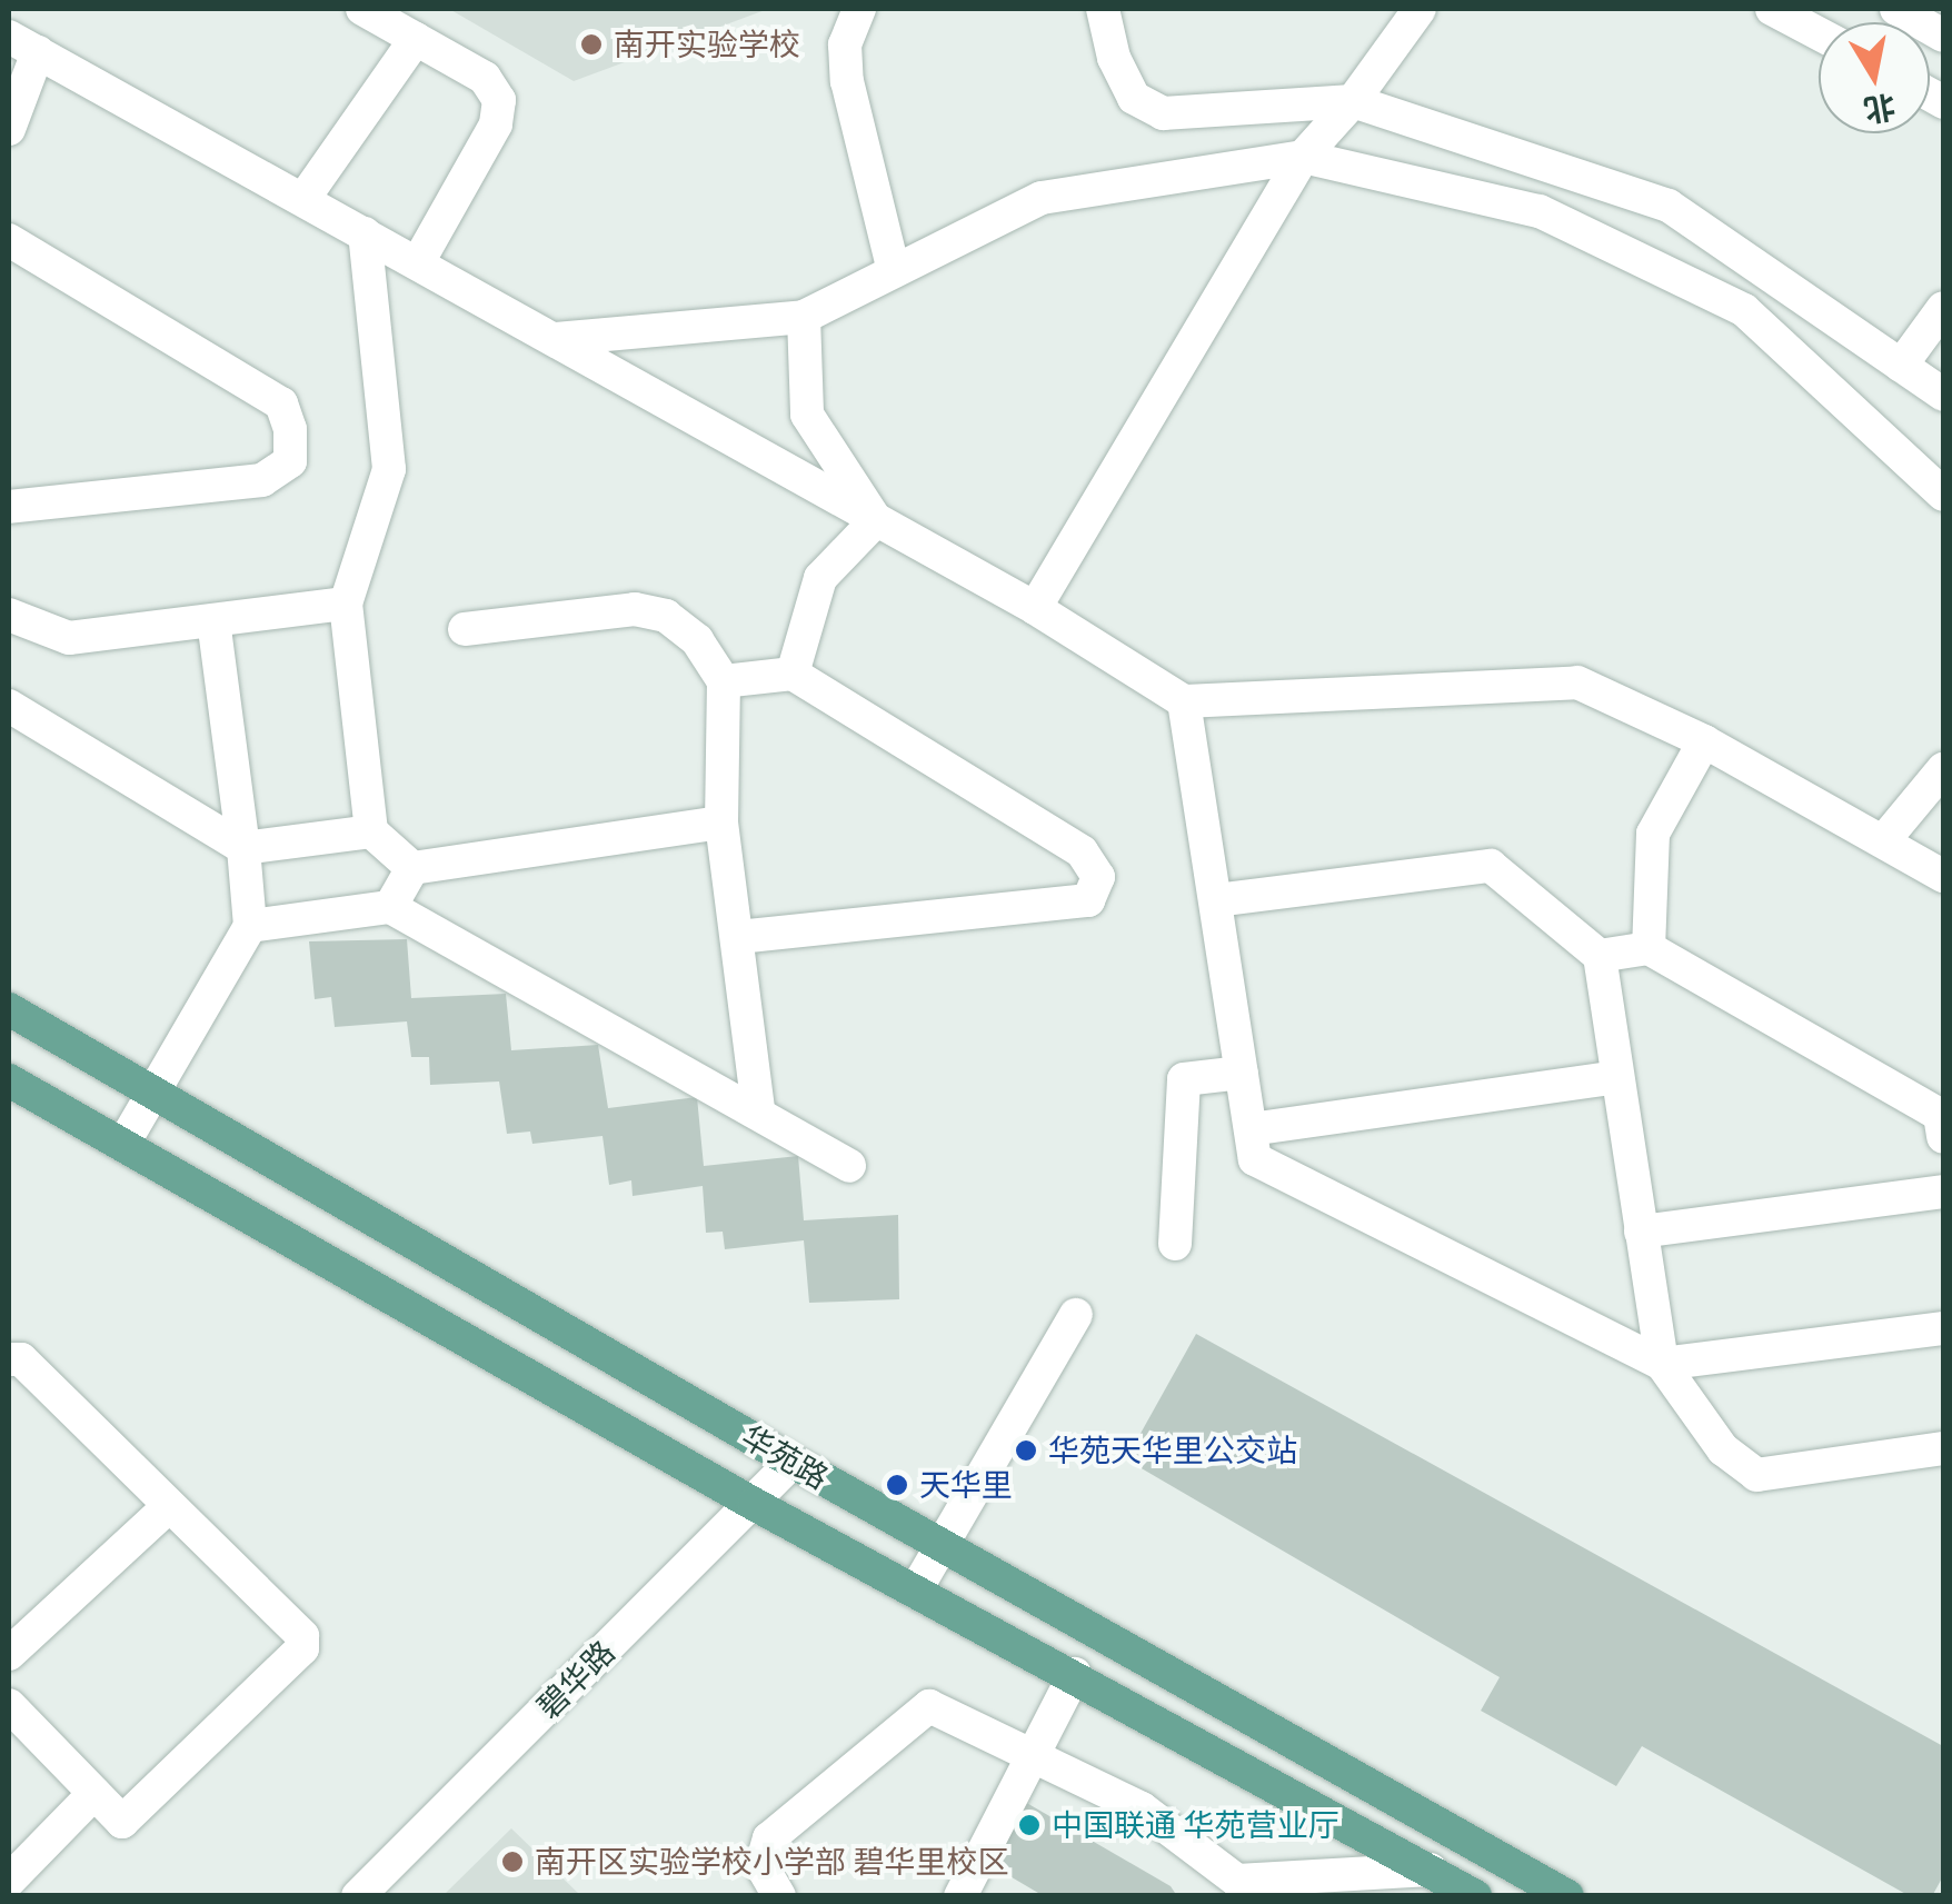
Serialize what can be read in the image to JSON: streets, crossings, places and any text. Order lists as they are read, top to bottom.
{
  "streets": {
    "main road": ["华苑路"],
    "street": ["碧华路"]
  },
  "crossings": [
    ["华苑路", "碧华路"]
  ],
  "places": [
    "南开实验学校",
    "华苑天华里公交站",
    "天华里",
    "中国联通 华苑营业厅",
    "南开区实验学校小学部 碧华里校区"
  ],
  "north": "bottom"
}
